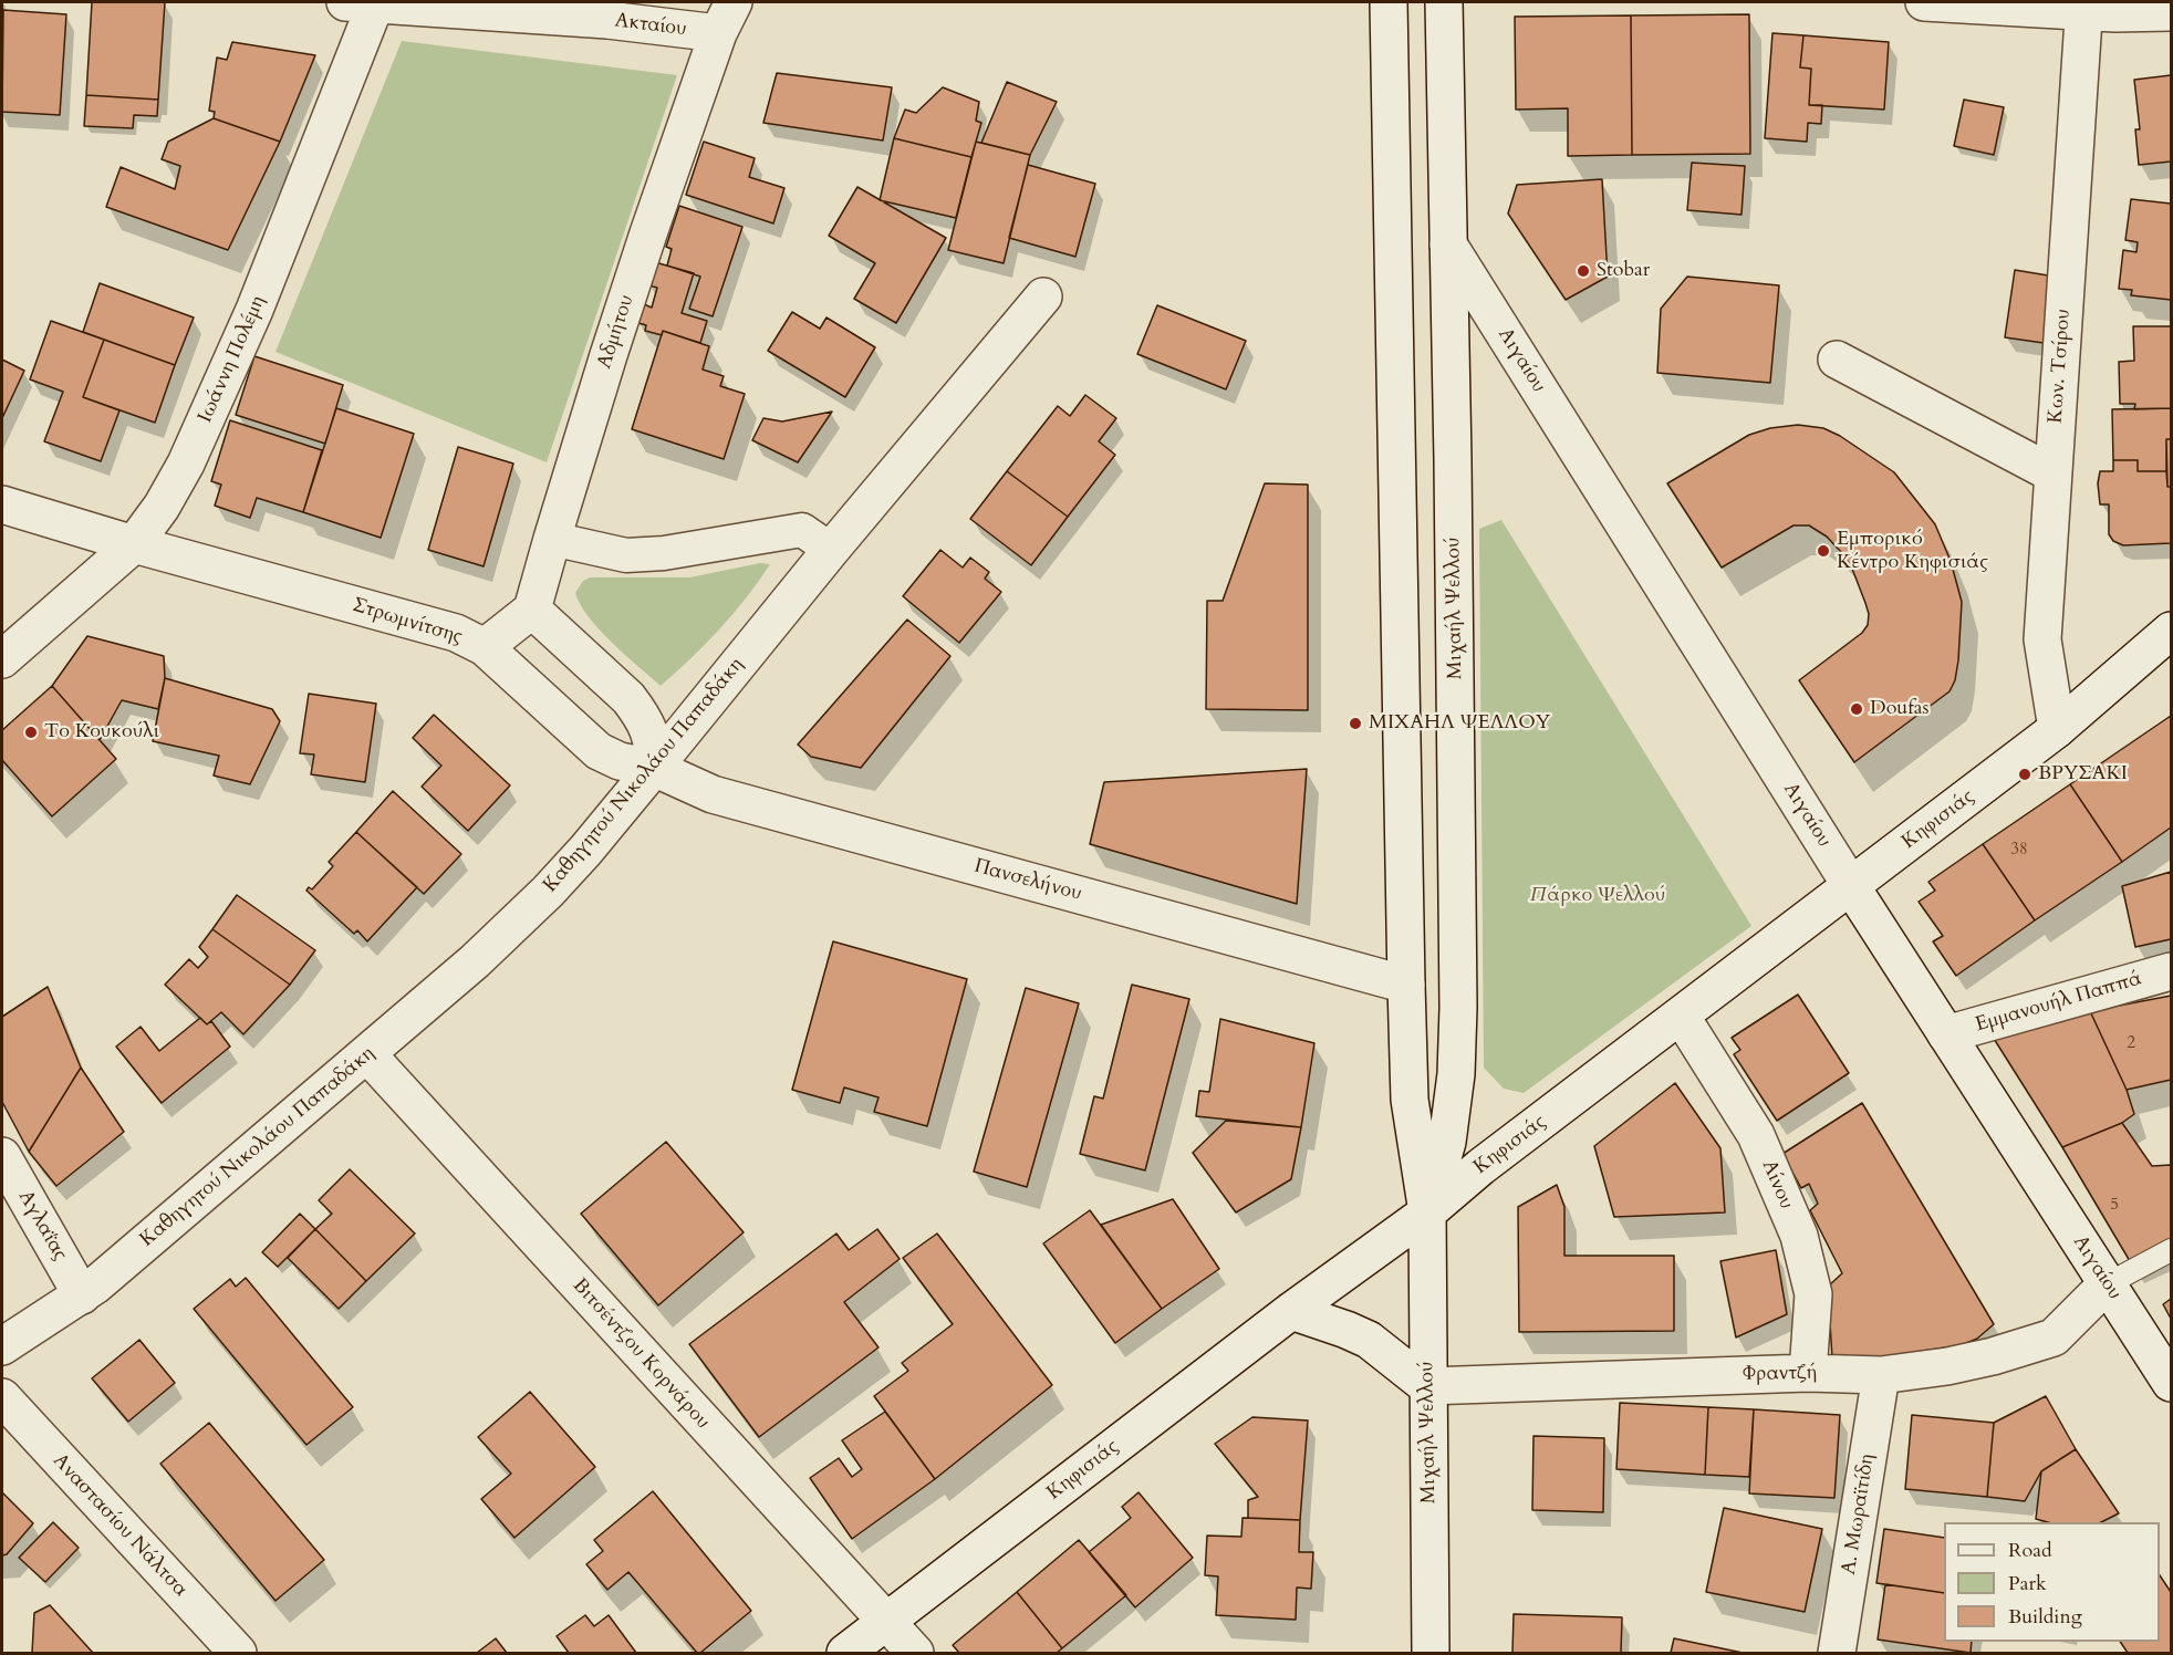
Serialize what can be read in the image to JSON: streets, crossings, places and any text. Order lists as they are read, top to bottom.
{
  "streets": {
    "street": [
      "Ακταίου",
      "Αδμήτου",
      "Ιωάννη Πολέμη",
      "Αιγαίου",
      "Κων. Τσίρου",
      "Μιχαήλ Ψελλού",
      "Στρωμνίτσης",
      "Καθηγητού Νικολάου Παπαδάκη",
      "Κηφισιάς",
      "Πανσελήνου",
      "Εμμανουήλ Παππά",
      "Αίνου",
      "Αγλαΐας",
      "Βιτσέντζου Κορνάρου",
      "Φραντζή",
      "Α. Μωραϊτίδη",
      "Αναστασίου Νάλτσα"
    ]
  },
  "crossings": [
    ["Ακταίου", "Αδμήτου"],
    ["Ακταίου", "Ιωάννη Πολέμη"],
    ["Ιωάννη Πολέμη", "Στρωμνίτσης"],
    ["Αιγαίου", "Μιχαήλ Ψελλού"],
    ["Αιγαίου", "Κηφισιάς"],
    ["Αιγαίου", "Εμμανουήλ Παππά"],
    ["Αιγαίου", "Φραντζή"],
    ["Κων. Τσίρου", "Κηφισιάς"],
    ["Μιχαήλ Ψελλού", "Κηφισιάς"],
    ["Μιχαήλ Ψελλού", "Πανσελήνου"],
    ["Μιχαήλ Ψελλού", "Φραντζή"],
    ["Στρωμνίτσης", "Καθηγητού Νικολάου Παπαδάκη"],
    ["Στρωμνίτσης", "Πανσελήνου"],
    ["Καθηγητού Νικολάου Παπαδάκη", "Πανσελήνου"],
    ["Καθηγητού Νικολάου Παπαδάκη", "Αγλαΐας"],
    ["Καθηγητού Νικολάου Παπαδάκη", "Βιτσέντζου Κορνάρου"],
    ["Κηφισιάς", "Αίνου"],
    ["Κηφισιάς", "Βιτσέντζου Κορνάρου"],
    ["Αίνου", "Φραντζή"],
    ["Φραντζή", "Α. Μωραϊτίδη"]
  ],
  "parks": ["Πάρκο Ψελλού"],
  "places": [
    "Stobar",
    "Εμπορικό Κέντρο Κηφισιάς",
    "Doufas",
    "ΜΙΧΑΗΛ ΨΕΛΛΟΥ",
    "Το Κουκούλι",
    "ΒΡΥΣΑΚΙ"
  ],
  "house_numbers": ["38", "2", "5"],
  "legend": ["Road", "Park", "Building"]
}
